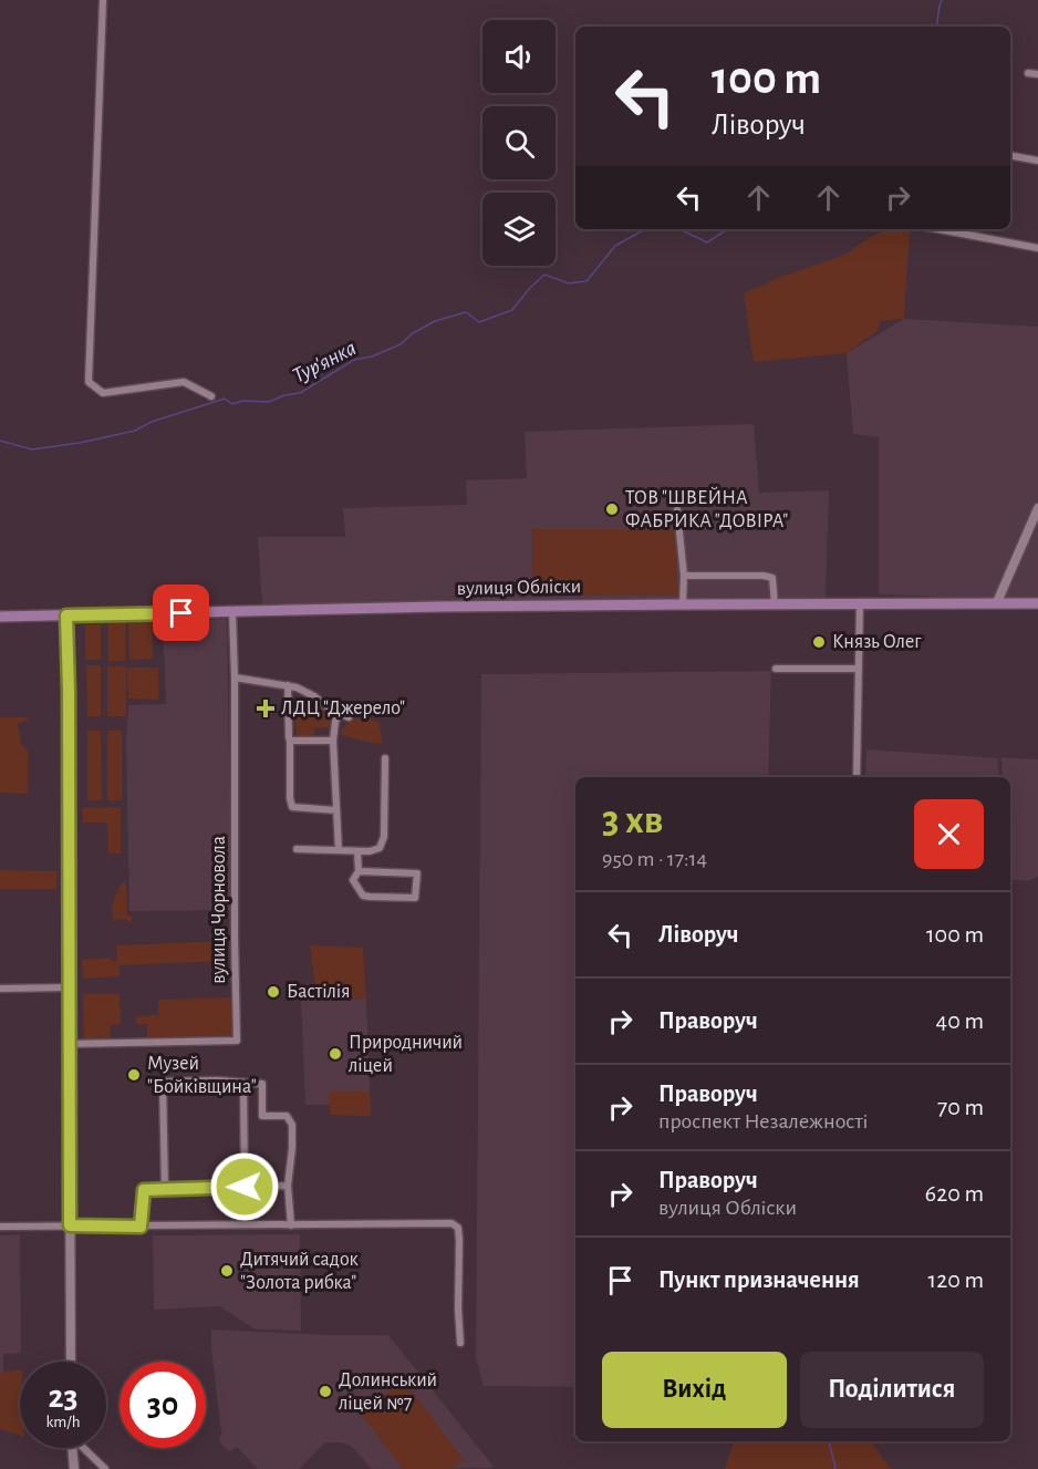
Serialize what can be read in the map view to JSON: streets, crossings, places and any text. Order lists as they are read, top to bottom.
{
  "streets": {
    "main road": ["вулиця Обліски"],
    "street": ["вулиця Чорновола"]
  },
  "crossings": [
    ["вулиця Обліски", "вулиця Чорновола"]
  ],
  "water": ["Тур'янка"],
  "places": {
    "other": [
      "ТОВ \"ШВЕЙНА ФАБРИКА \"ДОВІРА\"",
      "Князь Олег",
      "Бастілія",
      "Природничий ліцей",
      "Музей \"Бойківщина\"",
      "Дитячий садок \"Золота рибка\"",
      "Долинський ліцей №7"
    ],
    "health": ["ЛДЦ \"Джерело\""]
  },
  "page": {
    "turn": ["100 m", "Ліворуч"],
    "heading": ["3 хв", "950 m · 17:14"],
    "list": [
      {
        "name": "Ліворуч",
        "value": "100 m"
      },
      {
        "name": "Праворуч",
        "value": "40 m"
      },
      {
        "name": "Праворуч",
        "note": "проспект Незалежності",
        "value": "70 m"
      },
      {
        "name": "Праворуч",
        "note": "вулиця Обліски",
        "value": "620 m"
      },
      {
        "name": "Пункт призначення",
        "value": "120 m"
      }
    ],
    "buttons": ["Вихід", "Поділитися"],
    "speed": "23 km/h",
    "limit": "30"
  }
}
